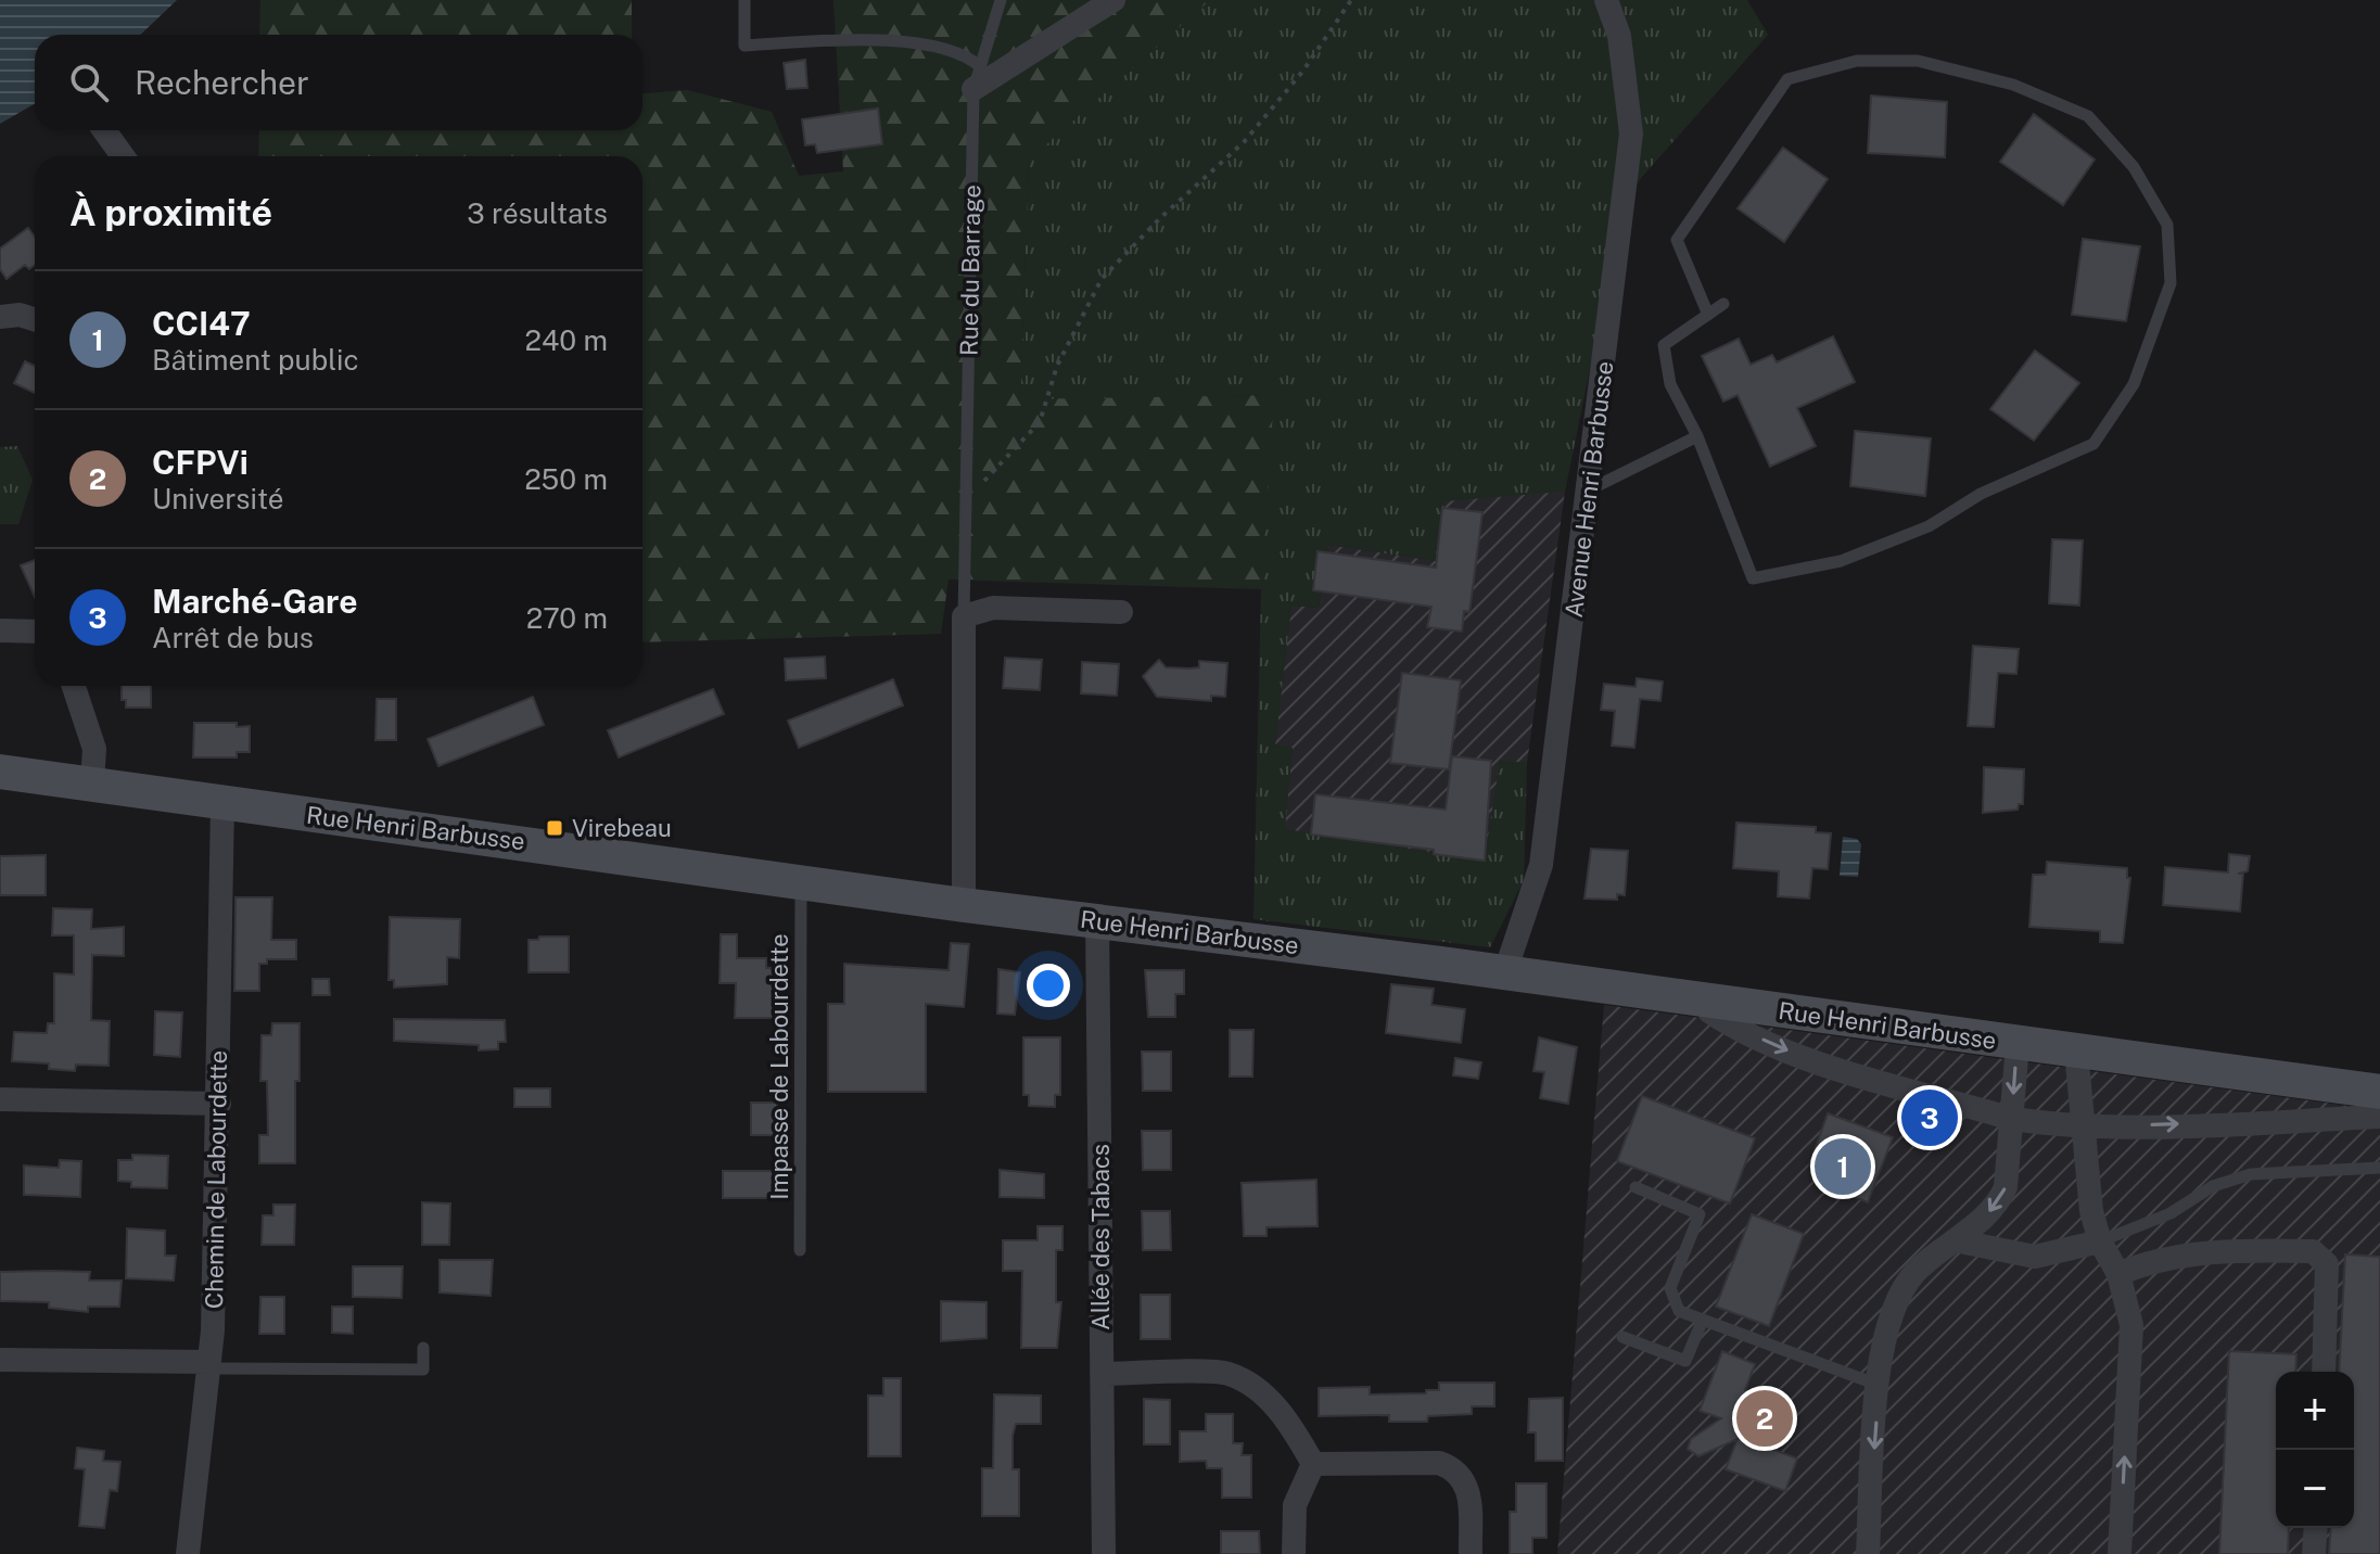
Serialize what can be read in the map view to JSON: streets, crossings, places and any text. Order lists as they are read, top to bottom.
{
  "streets": {
    "main road": ["Rue Henri Barbusse"],
    "street": [
      "Rue du Barrage",
      "Avenue Henri Barbusse",
      "Chemin de Labourdette",
      "Allée des Tabacs"
    ],
    "lane": ["Impasse de Labourdette"]
  },
  "crossings": [
    ["Rue du Barrage", "Rue Henri Barbusse"],
    ["Avenue Henri Barbusse", "Rue Henri Barbusse"],
    ["Rue Henri Barbusse", "Impasse de Labourdette"],
    ["Rue Henri Barbusse", "Chemin de Labourdette"],
    ["Rue Henri Barbusse", "Allée des Tabacs"]
  ],
  "places": {
    "transit": ["Virebeau"]
  },
  "page": {
    "search": "Rechercher",
    "heading": ["À proximité", "3 résultats"],
    "list": [
      {
        "mark": "1",
        "name": "CCI47",
        "note": "Bâtiment public",
        "value": "240 m"
      },
      {
        "mark": "2",
        "name": "CFPVi",
        "note": "Université",
        "value": "250 m"
      },
      {
        "mark": "3",
        "name": "Marché-Gare",
        "note": "Arrêt de bus",
        "value": "270 m"
      }
    ],
    "pins": ["3", "1", "2"],
    "map_buttons": ["+", "−"]
  }
}
